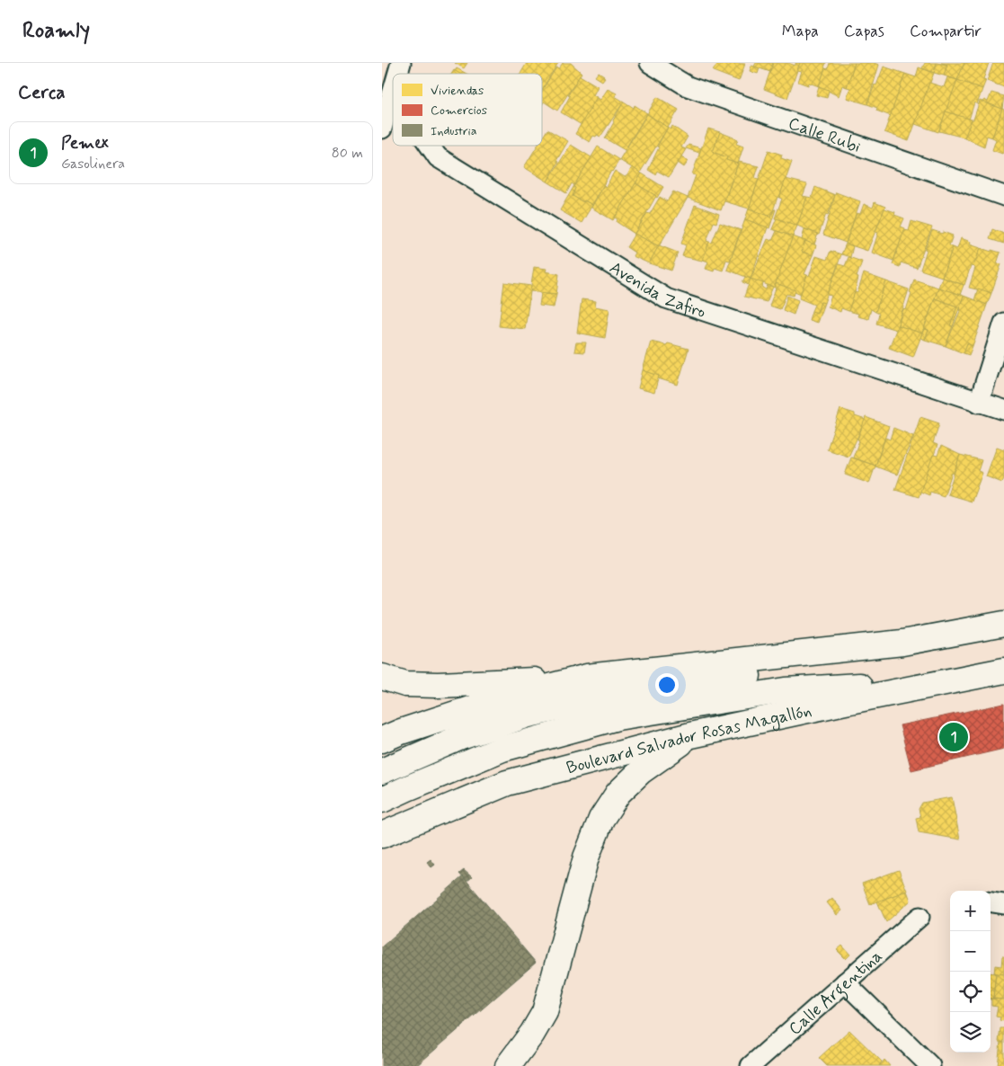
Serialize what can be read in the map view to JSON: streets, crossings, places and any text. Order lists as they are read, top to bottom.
{
  "streets": {
    "highway": ["Boulevard Salvador Rosas Magallón"],
    "street": ["Calle Rubi", "Avenida Zafiro", "Calle Argentina"]
  },
  "legend": ["Viviendas", "Comercios", "Industria"],
  "page": {
    "header": "Roamly",
    "nav": ["Mapa", "Capas", "Compartir"],
    "heading": "Cerca",
    "list": [
      {
        "mark": "1",
        "name": "Pemex",
        "note": "Gasolinera",
        "value": "80 m"
      }
    ],
    "pins": "1",
    "map_buttons": ["+", "−"]
  }
}
